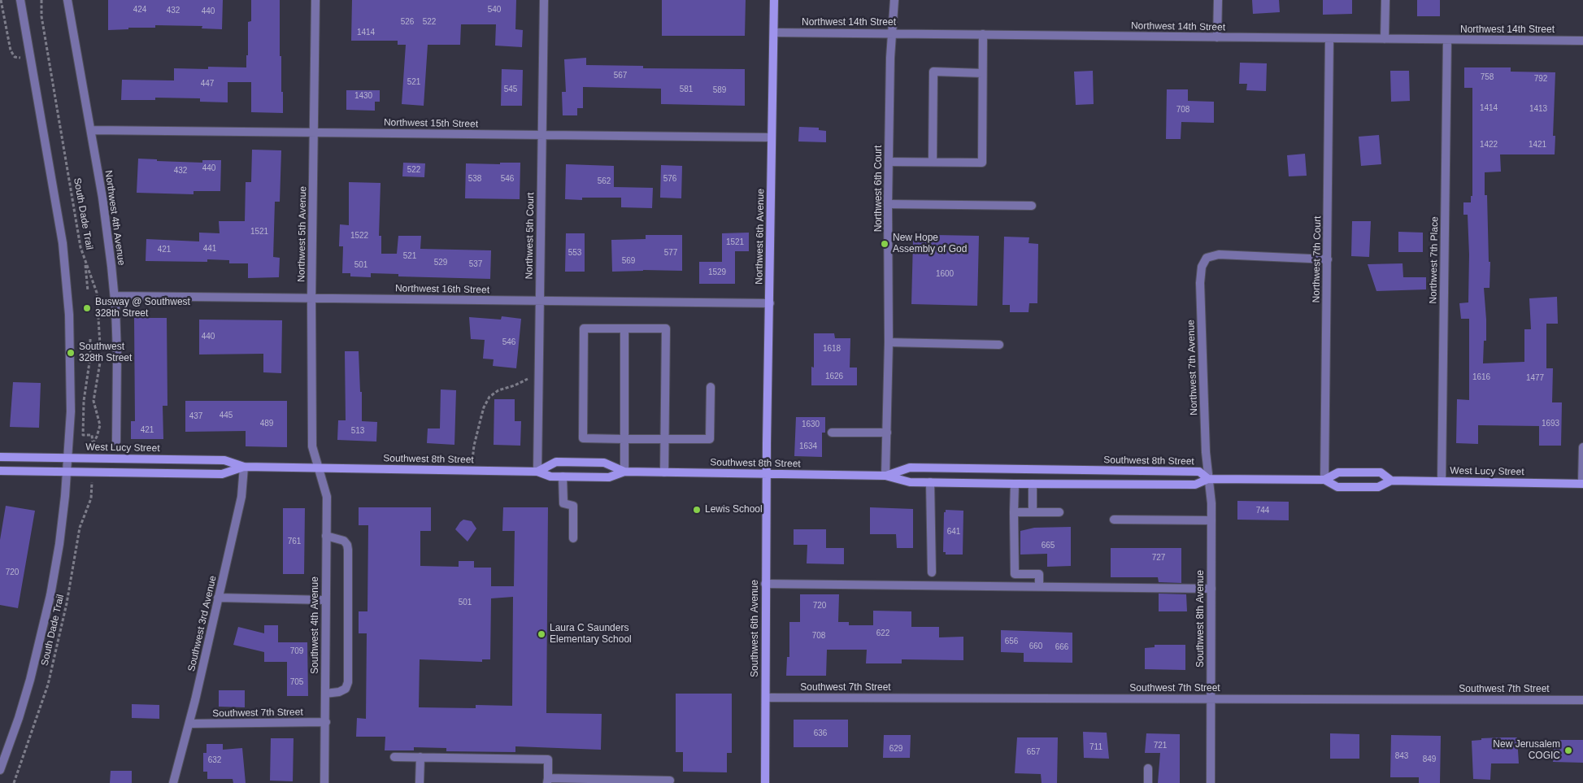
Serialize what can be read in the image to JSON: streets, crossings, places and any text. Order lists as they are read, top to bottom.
{
  "streets": {
    "street": [
      "Northwest 14th Street",
      "Northwest 15th Street",
      "Northwest 6th Court",
      "Northwest 4th Avenue",
      "Northwest 5th Avenue",
      "Northwest 5th Court",
      "Northwest 6th Avenue",
      "Northwest 7th Court",
      "Northwest 7th Place",
      "Northwest 16th Street",
      "Northwest 7th Avenue",
      "West Lucy Street",
      "Southwest 8th Street",
      "Southwest 8th Avenue",
      "Southwest 3rd Avenue",
      "Southwest 4th Avenue",
      "Southwest 6th Avenue",
      "Southwest 7th Street"
    ],
    "path": ["South Dade Trail"]
  },
  "crossings": [
    ["Northwest 14th Street", "Northwest 6th Court"],
    ["Northwest 14th Street", "Northwest 6th Avenue"],
    ["Northwest 14th Street", "Northwest 7th Court"],
    ["Northwest 14th Street", "Northwest 7th Place"],
    ["Northwest 15th Street", "Northwest 4th Avenue"],
    ["Northwest 15th Street", "Northwest 5th Avenue"],
    ["Northwest 15th Street", "Northwest 5th Court"],
    ["Northwest 15th Street", "Northwest 6th Avenue"],
    ["Northwest 6th Court", "Southwest 8th Street"],
    ["Northwest 4th Avenue", "Northwest 16th Street"],
    ["Northwest 5th Avenue", "Northwest 16th Street"],
    ["Northwest 5th Avenue", "West Lucy Street"],
    ["Northwest 5th Avenue", "Southwest 8th Street"],
    ["Northwest 5th Avenue", "Southwest 4th Avenue"],
    ["Northwest 5th Court", "Northwest 16th Street"],
    ["Northwest 5th Court", "Southwest 8th Street"],
    ["Northwest 6th Avenue", "Northwest 16th Street"],
    ["Northwest 6th Avenue", "Southwest 8th Street"],
    ["Northwest 6th Avenue", "Southwest 6th Avenue"],
    ["Northwest 7th Court", "Northwest 7th Avenue"],
    ["Northwest 7th Court", "West Lucy Street"],
    ["Northwest 7th Place", "West Lucy Street"],
    ["Northwest 7th Avenue", "West Lucy Street"],
    ["Northwest 7th Avenue", "Southwest 8th Street"],
    ["Northwest 7th Avenue", "Southwest 8th Avenue"],
    ["West Lucy Street", "Southwest 8th Street"],
    ["West Lucy Street", "Southwest 8th Avenue"],
    ["West Lucy Street", "Southwest 3rd Avenue"],
    ["West Lucy Street", "Southwest 4th Avenue"],
    ["Southwest 8th Street", "Southwest 8th Avenue"],
    ["Southwest 8th Street", "Southwest 4th Avenue"],
    ["Southwest 8th Street", "Southwest 6th Avenue"],
    ["Southwest 8th Avenue", "Southwest 7th Street"],
    ["Southwest 3rd Avenue", "Southwest 7th Street"],
    ["Southwest 4th Avenue", "Southwest 7th Street"],
    ["Southwest 6th Avenue", "Southwest 7th Street"]
  ],
  "places": [
    "New Hope Assembly of God",
    "Busway @ Southwest 328th Street",
    "Southwest 328th Street",
    "Lewis School",
    "Laura C Saunders Elementary School",
    "New Jerusalem COGIC"
  ],
  "house_numbers": [
    "424",
    "540",
    "432",
    "440",
    "526",
    "522",
    "1414",
    "567",
    "758",
    "792",
    "521",
    "447",
    "545",
    "581",
    "589",
    "1430",
    "1414",
    "1413",
    "708",
    "1422",
    "1421",
    "440",
    "522",
    "432",
    "538",
    "546",
    "576",
    "562",
    "1521",
    "1522",
    "1521",
    "441",
    "421",
    "553",
    "577",
    "521",
    "569",
    "529",
    "537",
    "501",
    "1529",
    "1600",
    "440",
    "546",
    "1618",
    "1626",
    "1616",
    "1477",
    "445",
    "437",
    "489",
    "1693",
    "1630",
    "421",
    "513",
    "1634",
    "744",
    "641",
    "761",
    "665",
    "727",
    "720",
    "501",
    "720",
    "622",
    "708",
    "656",
    "660",
    "666",
    "709",
    "705",
    "636",
    "721",
    "711",
    "629",
    "657",
    "843",
    "849",
    "632"
  ]
}
